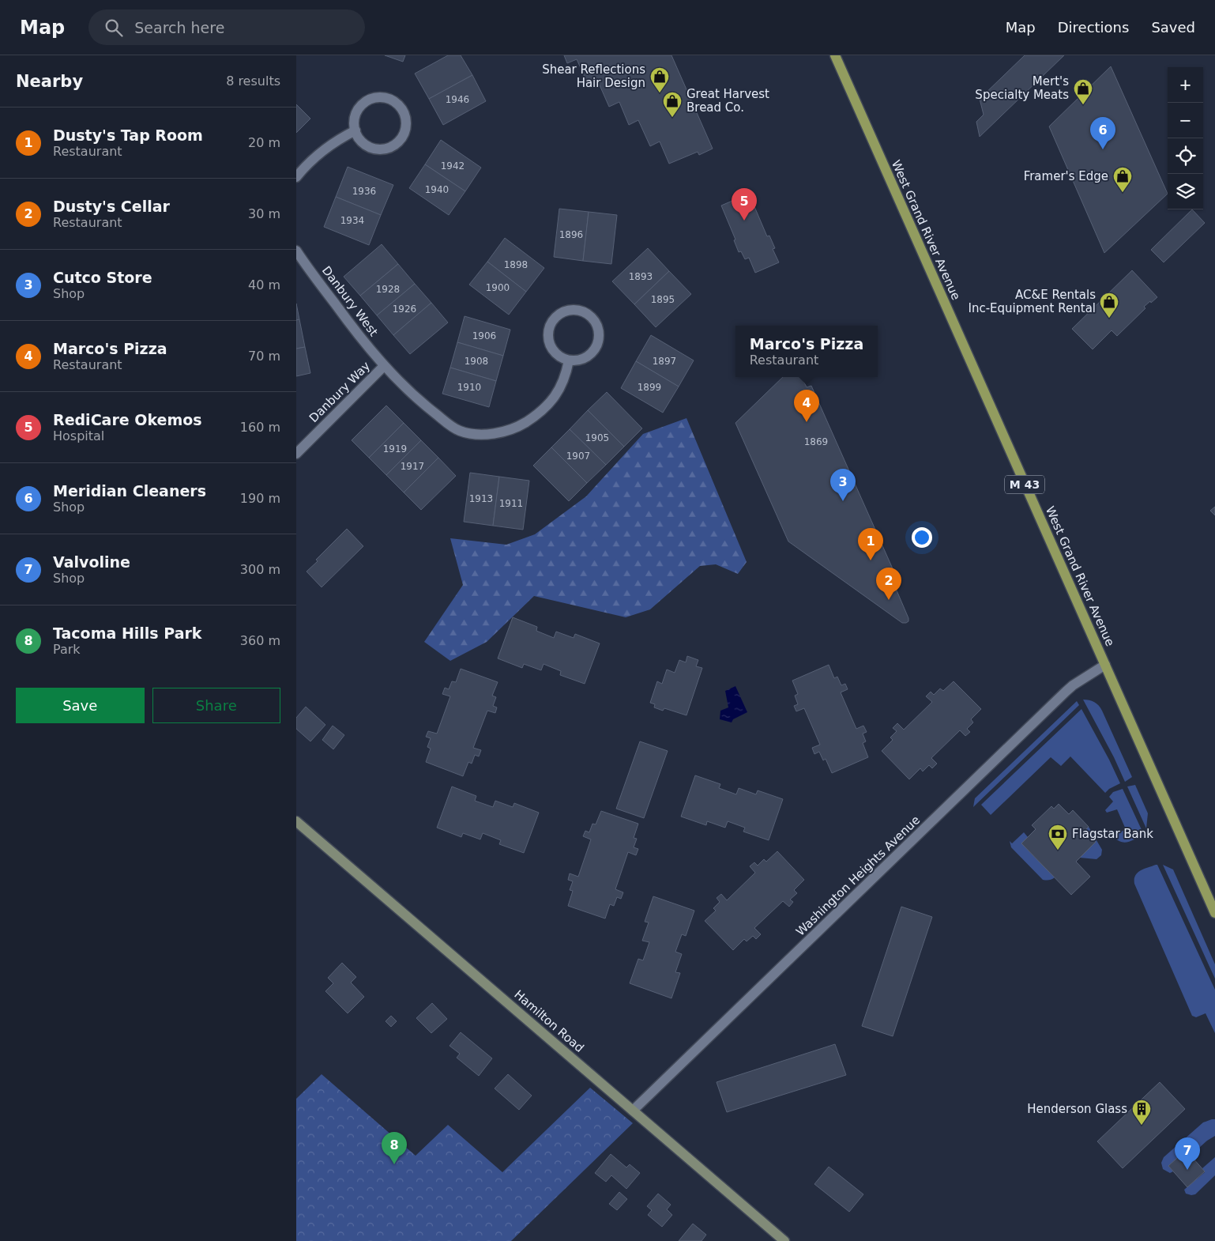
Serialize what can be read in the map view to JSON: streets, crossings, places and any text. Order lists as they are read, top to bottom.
{
  "streets": {
    "main road": ["West Grand River Avenue", "M 43"],
    "street": [
      "Danbury West",
      "Danbury Way",
      "Washington Heights Avenue",
      "Hamilton Road"
    ]
  },
  "crossings": [
    ["West Grand River Avenue", "Washington Heights Avenue"],
    ["Danbury West", "Danbury Way"],
    ["Washington Heights Avenue", "Hamilton Road"]
  ],
  "places": {
    "shop": [
      "Shear Reflections Hair Design",
      "Mert's Specialty Meats",
      "Great Harvest Bread Co.",
      "Framer's Edge",
      "AC&E Rentals Inc-Equipment Rental"
    ],
    "bank": ["Flagstar Bank"],
    "building": ["Henderson Glass"]
  },
  "house_numbers": [
    "1946",
    "1942",
    "1940",
    "1936",
    "1934",
    "1896",
    "1898",
    "1893",
    "1900",
    "1928",
    "1895",
    "1926",
    "1906",
    "1908",
    "1897",
    "1910",
    "1899",
    "1905",
    "1869",
    "1919",
    "1907",
    "1917",
    "1913",
    "1911"
  ],
  "page": {
    "header": "Map",
    "search": "Search here",
    "nav": ["Map", "Directions", "Saved"],
    "heading": ["Nearby", "8 results"],
    "map_buttons": ["+", "−"],
    "list": [
      {
        "mark": "1",
        "name": "Dusty's Tap Room",
        "note": "Restaurant",
        "value": "20 m"
      },
      {
        "mark": "2",
        "name": "Dusty's Cellar",
        "note": "Restaurant",
        "value": "30 m"
      },
      {
        "mark": "3",
        "name": "Cutco Store",
        "note": "Shop",
        "value": "40 m"
      },
      {
        "mark": "4",
        "name": "Marco's Pizza",
        "note": "Restaurant",
        "value": "70 m"
      },
      {
        "mark": "5",
        "name": "RediCare Okemos",
        "note": "Hospital",
        "value": "160 m"
      },
      {
        "mark": "6",
        "name": "Meridian Cleaners",
        "note": "Shop",
        "value": "190 m"
      },
      {
        "mark": "7",
        "name": "Valvoline",
        "note": "Shop",
        "value": "300 m"
      },
      {
        "mark": "8",
        "name": "Tacoma Hills Park",
        "note": "Park",
        "value": "360 m"
      }
    ],
    "pins": [
      "6",
      "5",
      "4",
      "3",
      "1",
      "2",
      "8",
      "7"
    ],
    "popup": ["Marco's Pizza", "Restaurant"],
    "buttons": ["Save", "Share"]
  }
}
